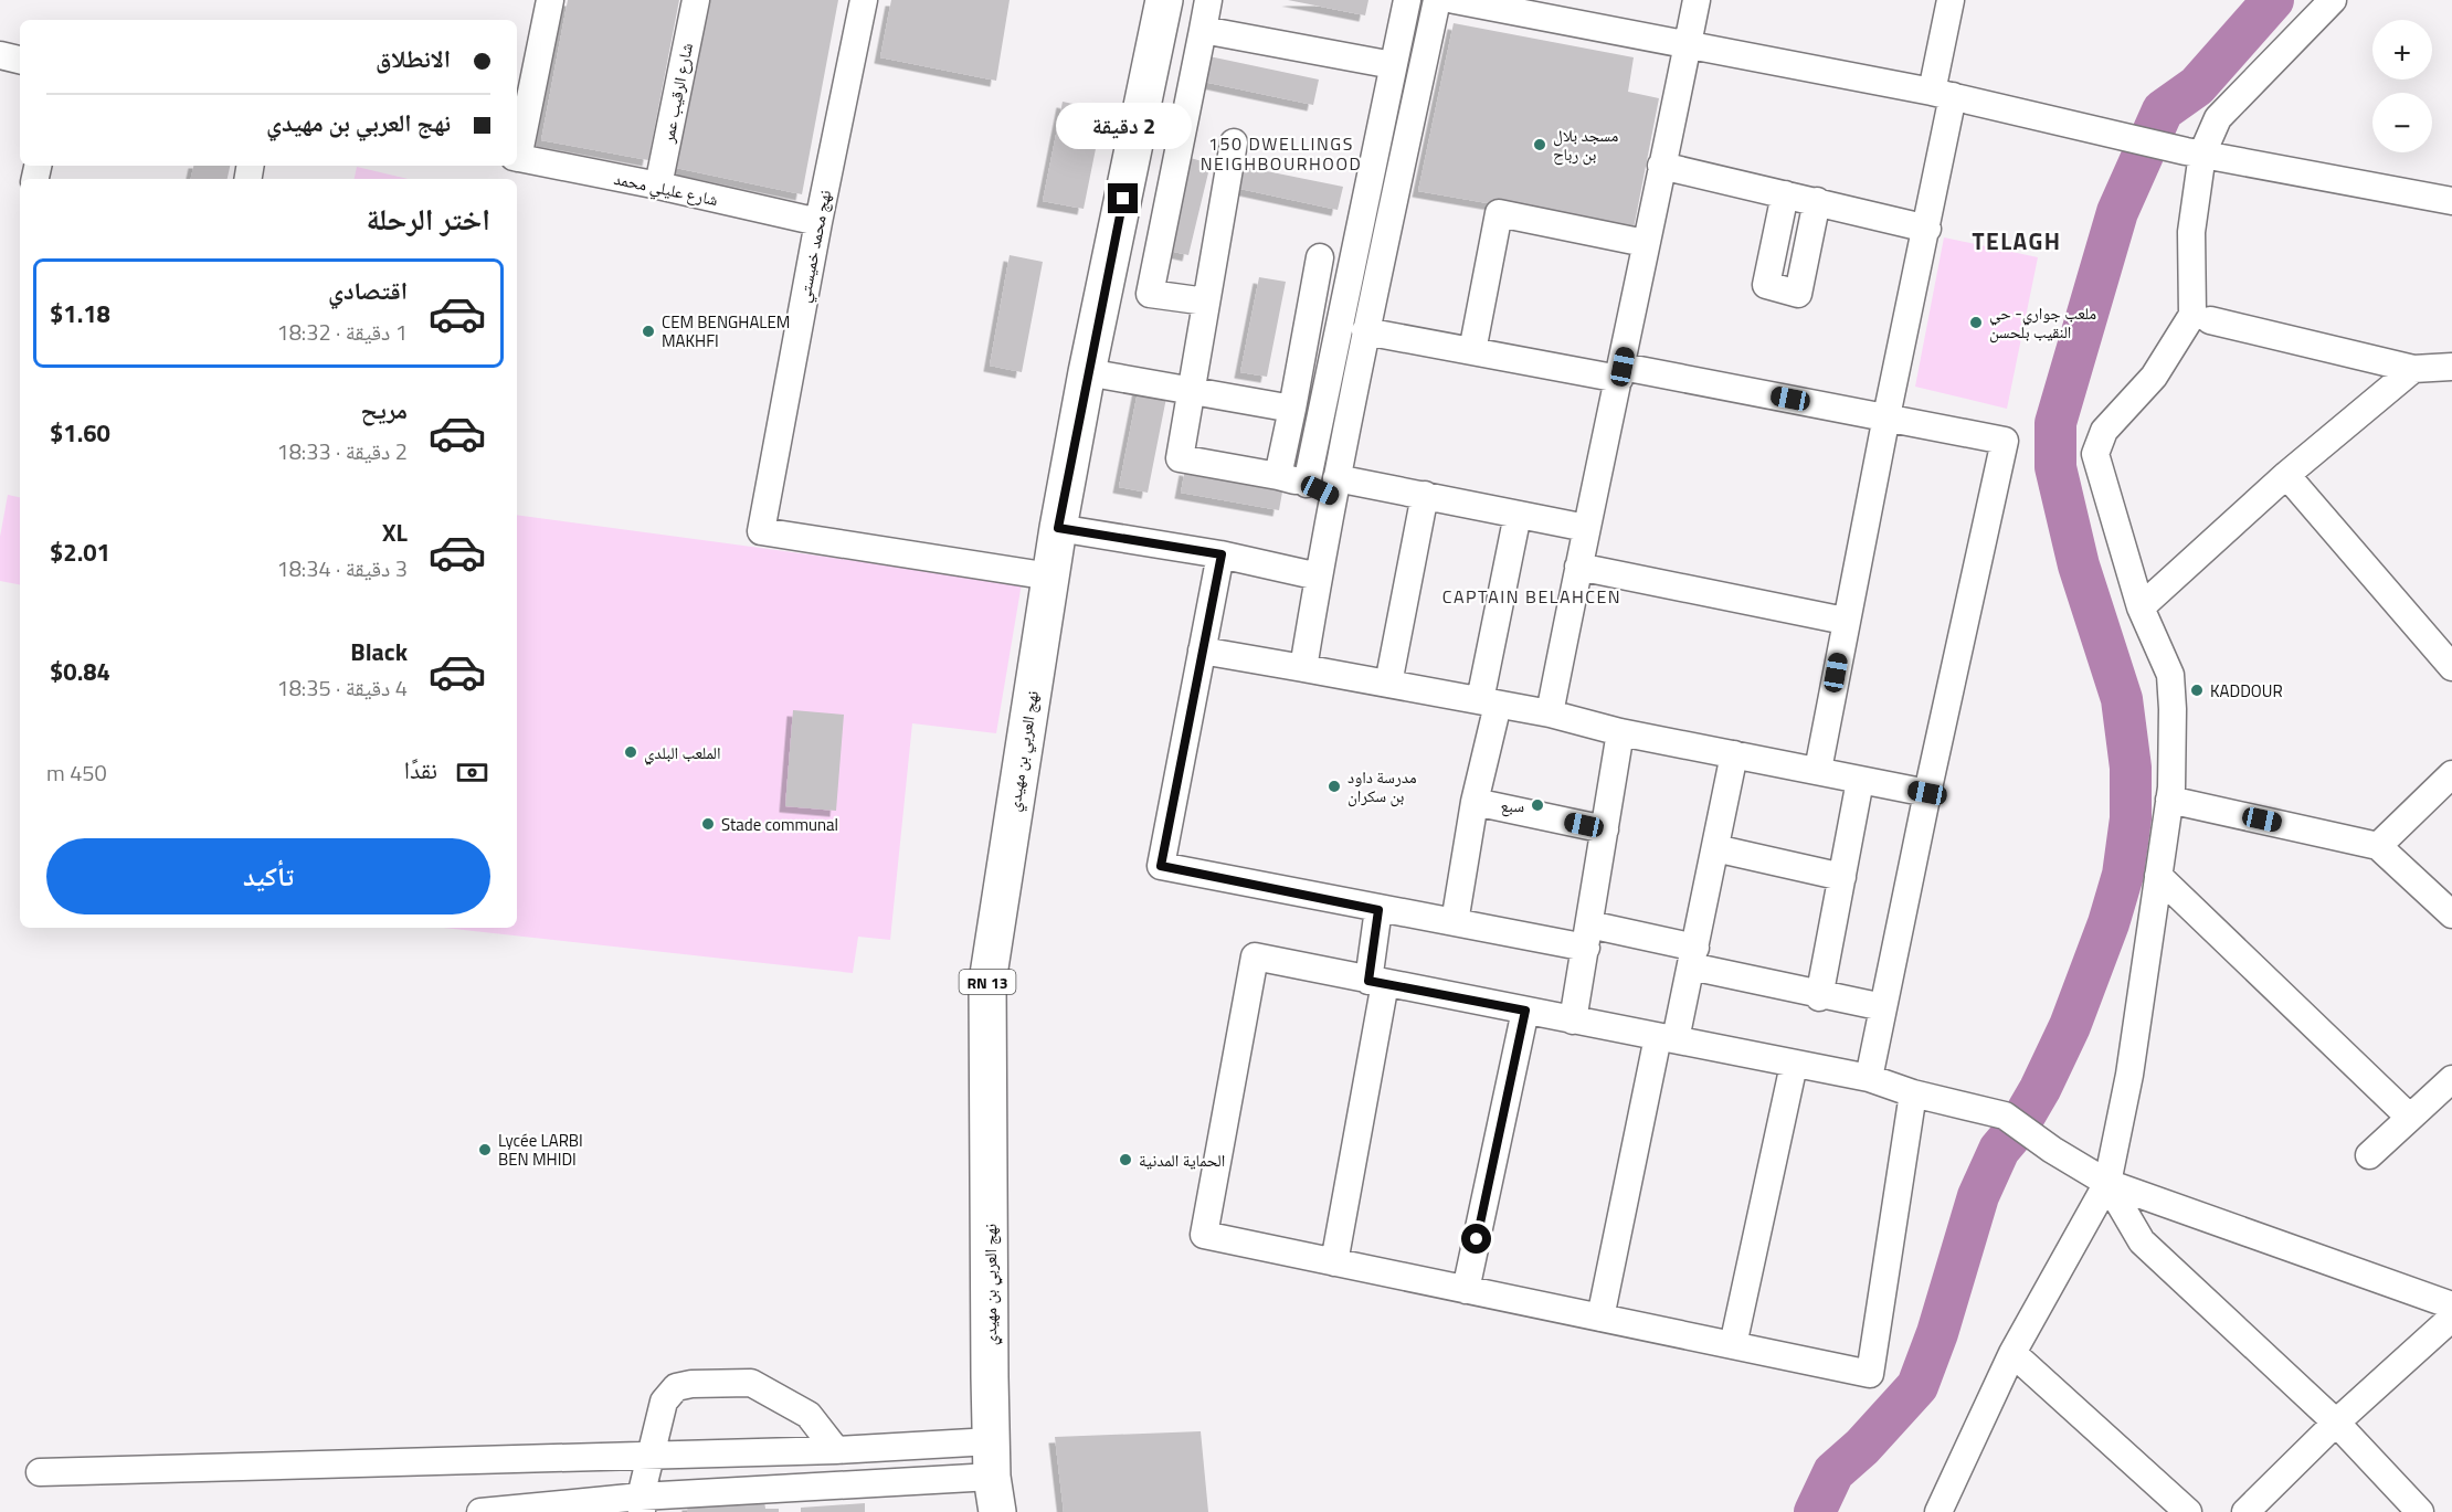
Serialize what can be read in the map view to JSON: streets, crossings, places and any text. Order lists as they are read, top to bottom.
{
  "streets": {
    "main road": ["نهج العربي بن مهيدي", "RN 13"],
    "street": ["شارع الرقيب عمر", "شارع عليلي محمد", "نهج محمد خميستي"]
  },
  "crossings": [
    ["شارع الرقيب عمر", "شارع عليلي محمد"],
    ["شارع عليلي محمد", "نهج محمد خميستي"],
    ["نهج محمد خميستي", "نهج العربي بن مهيدي"]
  ],
  "districts": ["150 DWELLINGS NEIGHBOURHOOD", "TELAGH", "CAPTAIN BELAHCEN"],
  "places": [
    "مسجد بلال بن رباح",
    "ملعب جواري- حي النقيب بلحسن",
    "CEM BENGHALEM MAKHFI",
    "KADDOUR",
    "الملعب البلدي",
    "مدرسة داود بن سكران",
    "سبع",
    "Stade communal",
    "Lycée LARBI BEN MHIDI",
    "الحماية المدنية"
  ],
  "page": {
    "map_buttons": ["+", "−"],
    "banner": ["الانطلاق", "نهج العربي بن مهيدي"],
    "bubble": "2 دقيقة",
    "heading": "اختر الرحلة",
    "list": [
      {
        "name": "اقتصادي",
        "note": "1 دقيقة · 18:32",
        "value": "$1.18"
      },
      {
        "name": "مريح",
        "note": "2 دقيقة · 18:33",
        "value": "$1.60"
      },
      {
        "name": "XL",
        "note": "3 دقيقة · 18:34",
        "value": "$2.01"
      },
      {
        "name": "Black",
        "note": "4 دقيقة · 18:35",
        "value": "$0.84"
      }
    ],
    "pay": ["نقدًا", "450 m"],
    "buttons": "تأكيد"
  }
}
